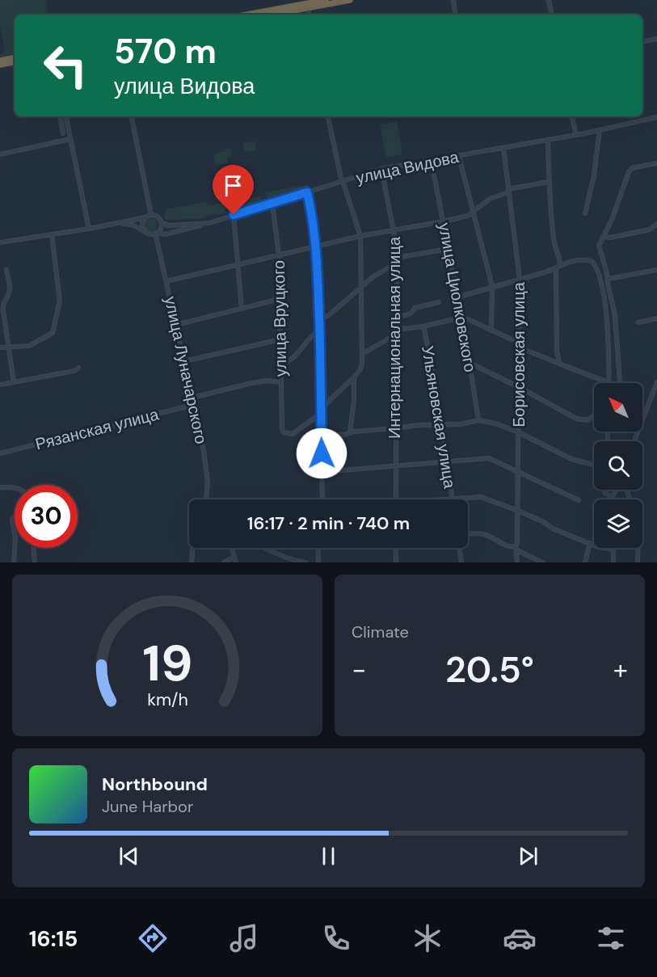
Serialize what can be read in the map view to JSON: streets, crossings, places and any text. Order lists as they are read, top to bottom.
{
  "streets": {
    "street": [
      "улица Видова",
      "улица Циолковского",
      "улица Вруцкого",
      "Интернациональная улица",
      "Борисовская улица",
      "улица Луначарского",
      "Ульяновская улица",
      "Рязанская улица"
    ]
  },
  "crossings": [
    ["улица Видова", "улица Вруцкого"],
    ["улица Видова", "Интернациональная улица"],
    ["улица Видова", "Борисовская улица"],
    ["улица Видова", "улица Луначарского"],
    ["улица Луначарского", "Рязанская улица"]
  ],
  "north": "top left",
  "page": {
    "turn": ["570 m", "улица Видова"],
    "limit": "30",
    "trip": "16:17 · 2 min · 740 m",
    "tile": "Climate",
    "heat": ["−", "20.5°", "+"],
    "song": ["Northbound", "June Harbor"],
    "tabs": "16:15",
    "gauge": ["19", "km/h"]
  }
}
